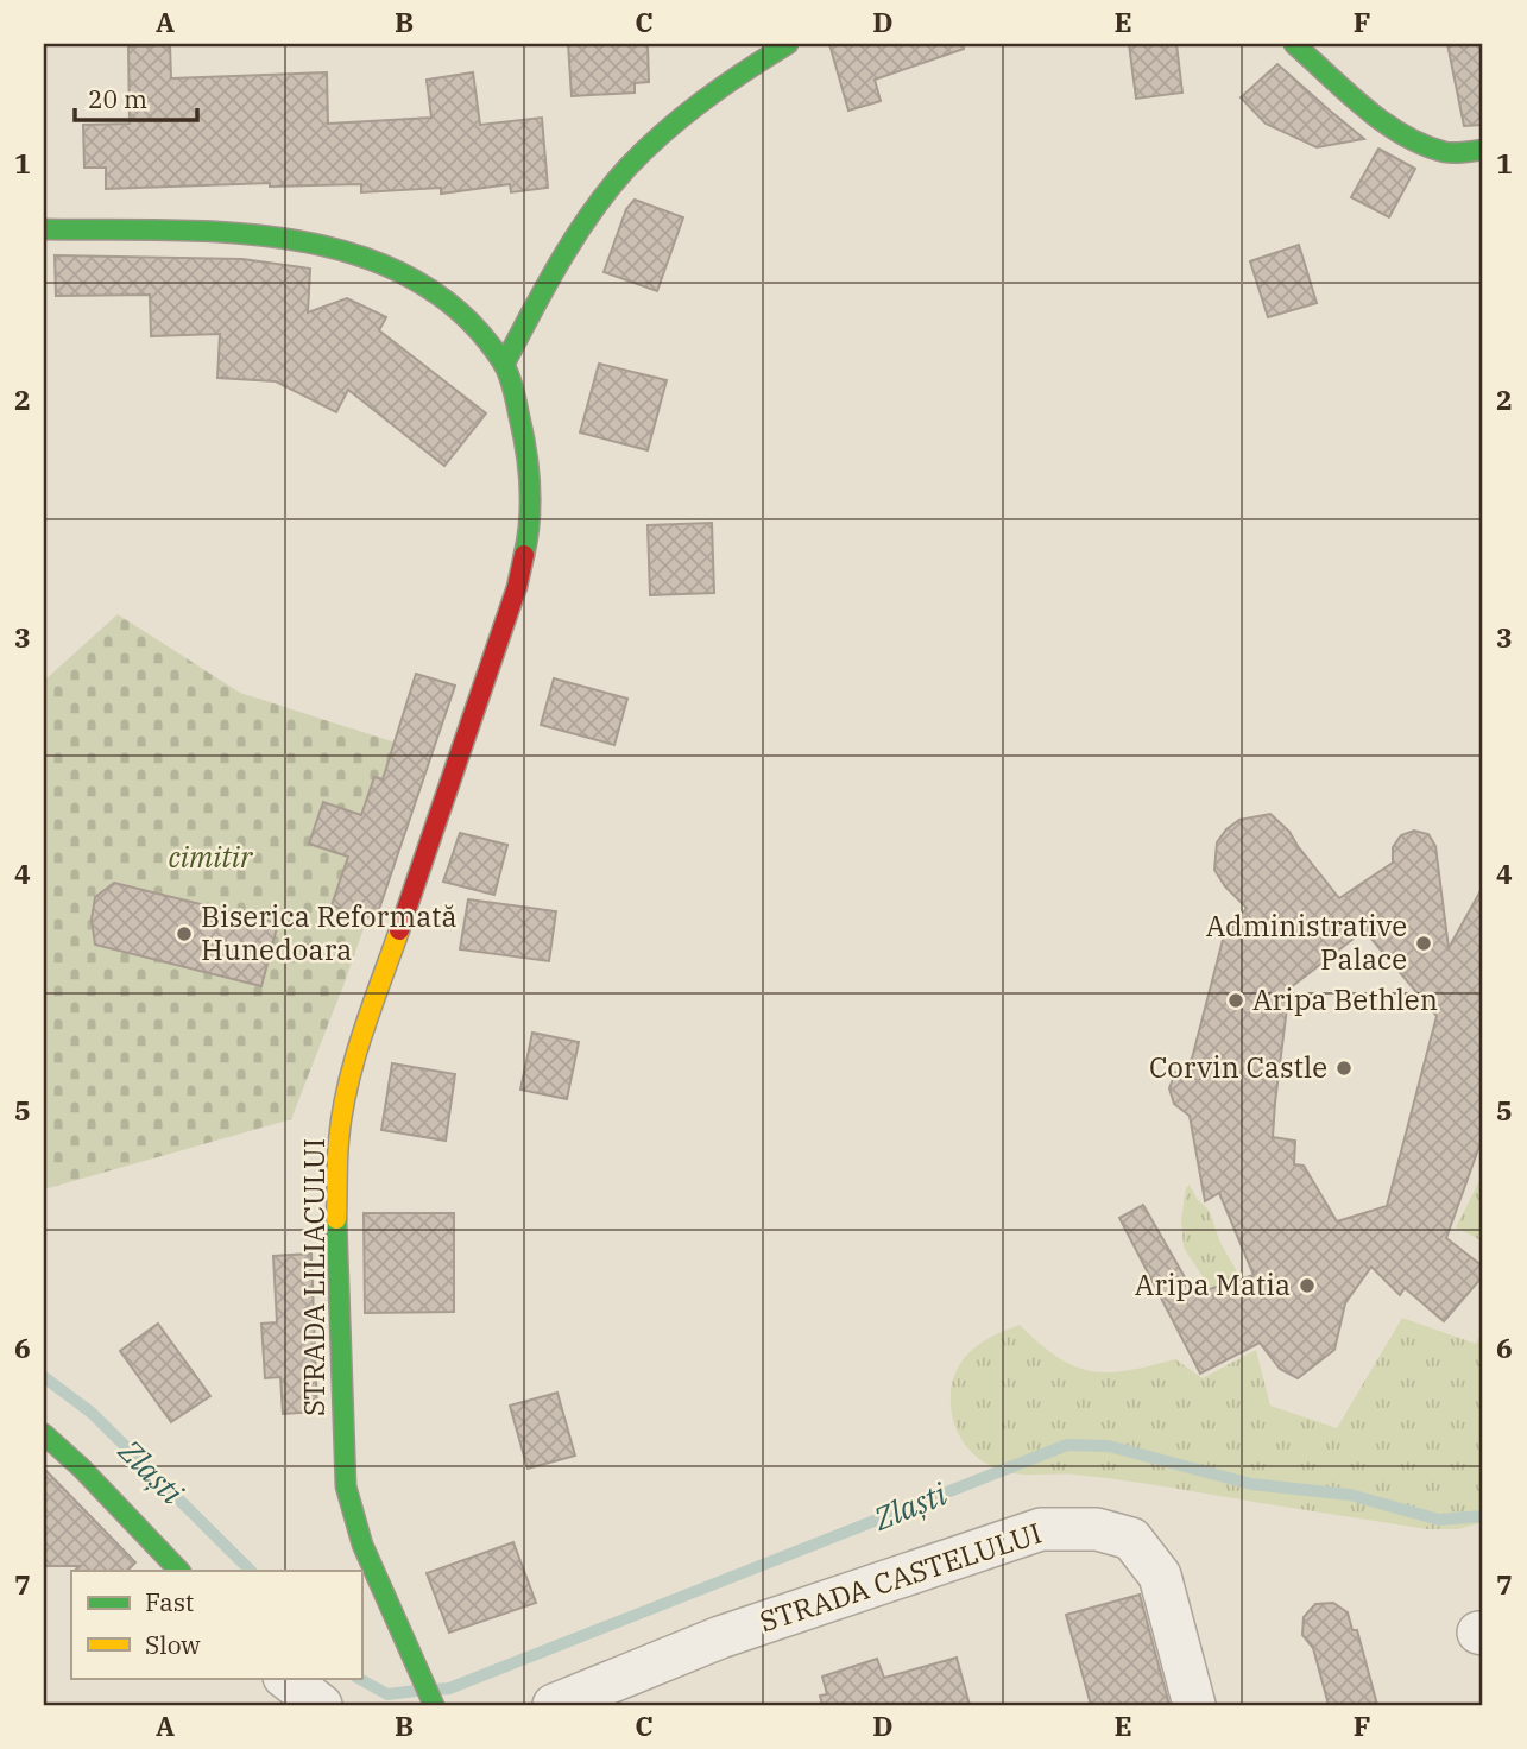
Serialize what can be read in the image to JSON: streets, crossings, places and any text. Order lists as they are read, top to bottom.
{
  "streets": {
    "street": ["STRADA LILIACULUI", "STRADA CASTELULUI"]
  },
  "water": ["Zlaști"],
  "parks": ["cimitir"],
  "places": [
    "Biserica Reformată Hunedoara",
    "Administrative Palace",
    "Aripa Bethlen",
    "Corvin Castle",
    "Aripa Matia"
  ],
  "legend": ["Fast", "Slow"],
  "scale_bar": "20 m",
  "grid": {
    "columns": [
      "A",
      "B",
      "C",
      "D",
      "E",
      "F"
    ],
    "rows": [
      "1",
      "2",
      "3",
      "4",
      "5",
      "6",
      "7"
    ]
  }
}
